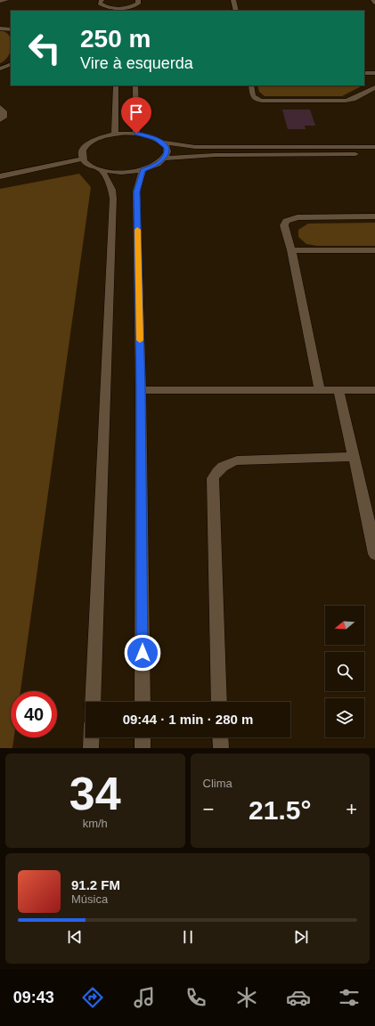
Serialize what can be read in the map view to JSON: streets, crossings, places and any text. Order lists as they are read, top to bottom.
{
  "north": "left",
  "page": {
    "turn": ["250 m", "Vire à esquerda"],
    "limit": "40",
    "trip": "09:44 · 1 min · 280 m",
    "tile": [
      ["34", "km/h"],
      "Clima"
    ],
    "heat": ["−", "21.5°", "+"],
    "song": ["91.2 FM", "Música"],
    "tabs": "09:43"
  }
}
